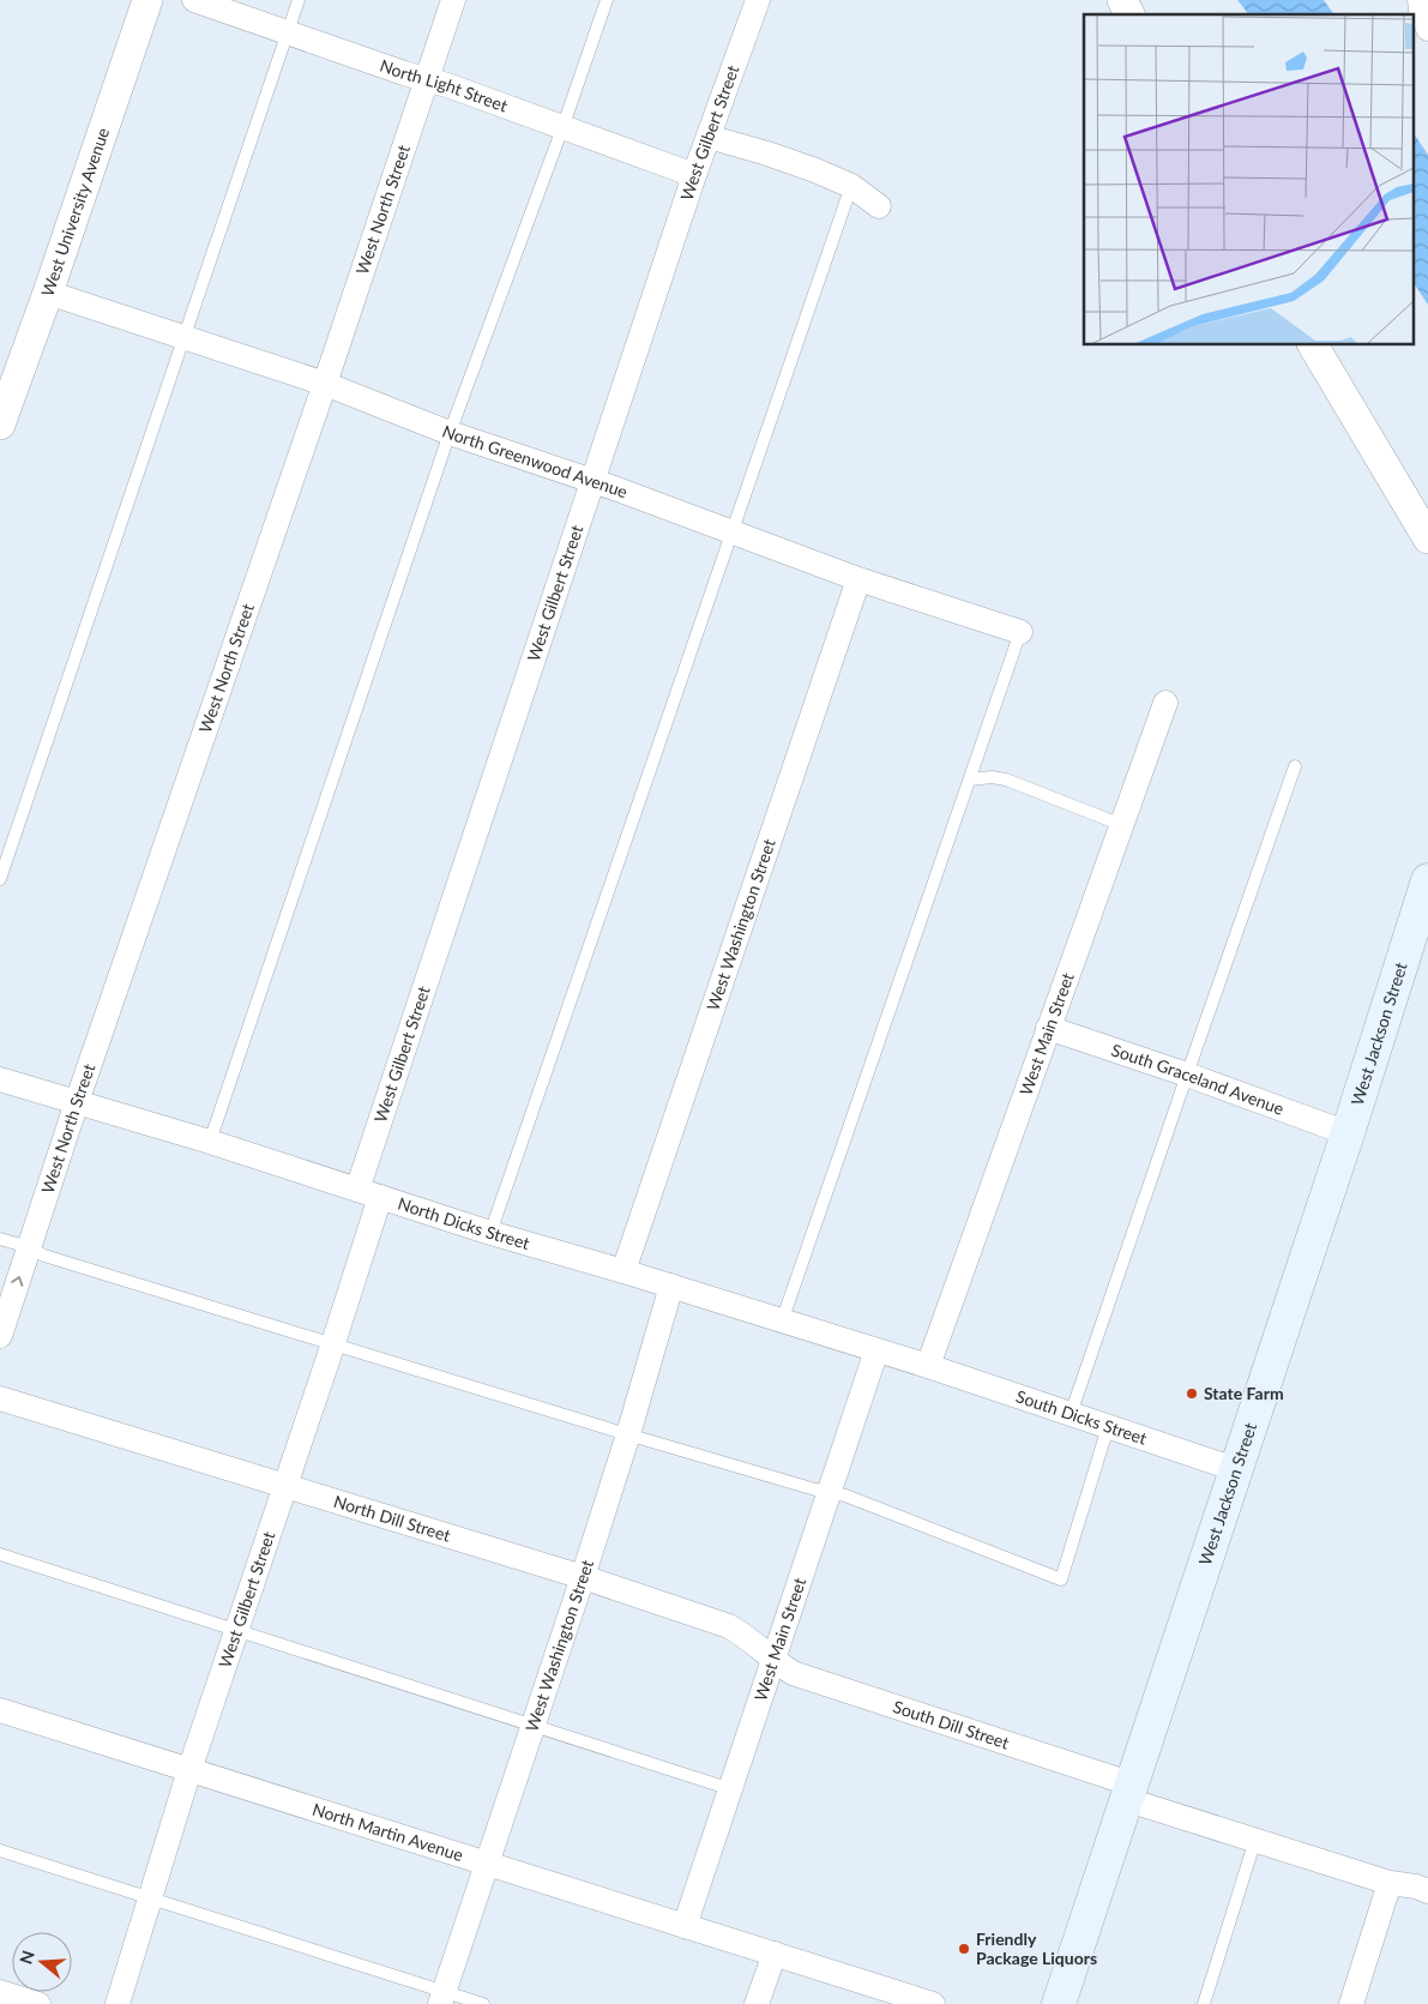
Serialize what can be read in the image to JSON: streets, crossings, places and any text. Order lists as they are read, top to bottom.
{
  "streets": {
    "main road": ["West Jackson Street"],
    "street": [
      "North Light Street",
      "West Gilbert Street",
      "West North Street",
      "West University Avenue",
      "North Greenwood Avenue",
      "West Washington Street",
      "West Main Street",
      "South Graceland Avenue",
      "North Dicks Street",
      "South Dicks Street",
      "North Dill Street",
      "South Dill Street",
      "North Martin Avenue"
    ]
  },
  "crossings": [
    ["North Light Street", "West Gilbert Street"],
    ["North Light Street", "West North Street"],
    ["West Gilbert Street", "North Greenwood Avenue"],
    ["West Gilbert Street", "North Dicks Street"],
    ["West Gilbert Street", "North Dill Street"],
    ["West Gilbert Street", "North Martin Avenue"],
    ["West North Street", "North Greenwood Avenue"],
    ["West North Street", "North Dicks Street"],
    ["West University Avenue", "North Greenwood Avenue"],
    ["North Greenwood Avenue", "West Washington Street"],
    ["West Washington Street", "North Dicks Street"],
    ["West Washington Street", "North Dill Street"],
    ["West Washington Street", "North Martin Avenue"],
    ["West Jackson Street", "South Graceland Avenue"],
    ["West Jackson Street", "South Dicks Street"],
    ["West Jackson Street", "South Dill Street"],
    ["West Main Street", "South Graceland Avenue"],
    ["West Main Street", "North Dicks Street"],
    ["West Main Street", "South Dicks Street"],
    ["West Main Street", "North Dill Street"],
    ["West Main Street", "South Dill Street"],
    ["West Main Street", "North Martin Avenue"],
    ["North Dicks Street", "South Dicks Street"],
    ["North Dill Street", "South Dill Street"]
  ],
  "places": ["State Farm", "Friendly Package Liquors"],
  "north": "left"
}
